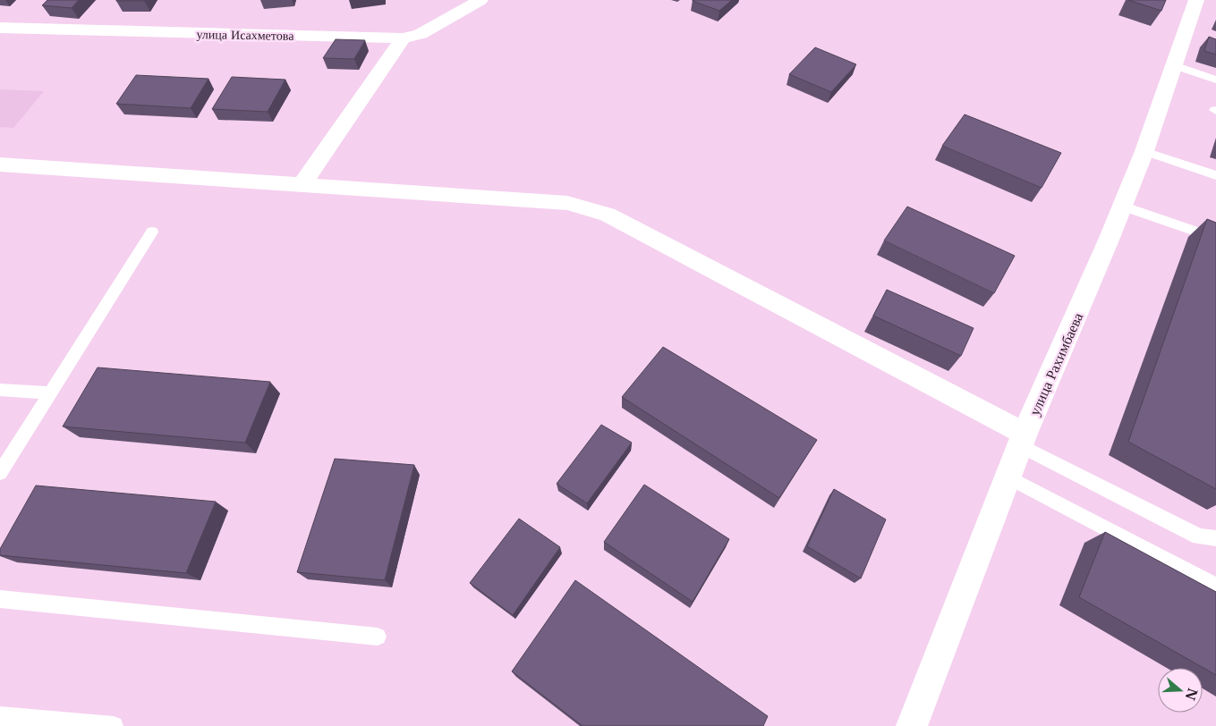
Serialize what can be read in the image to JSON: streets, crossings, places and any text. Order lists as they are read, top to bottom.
{
  "streets": {
    "street": ["улица Исахметова", "улица Рахимбаева"]
  },
  "north": "right"
}
